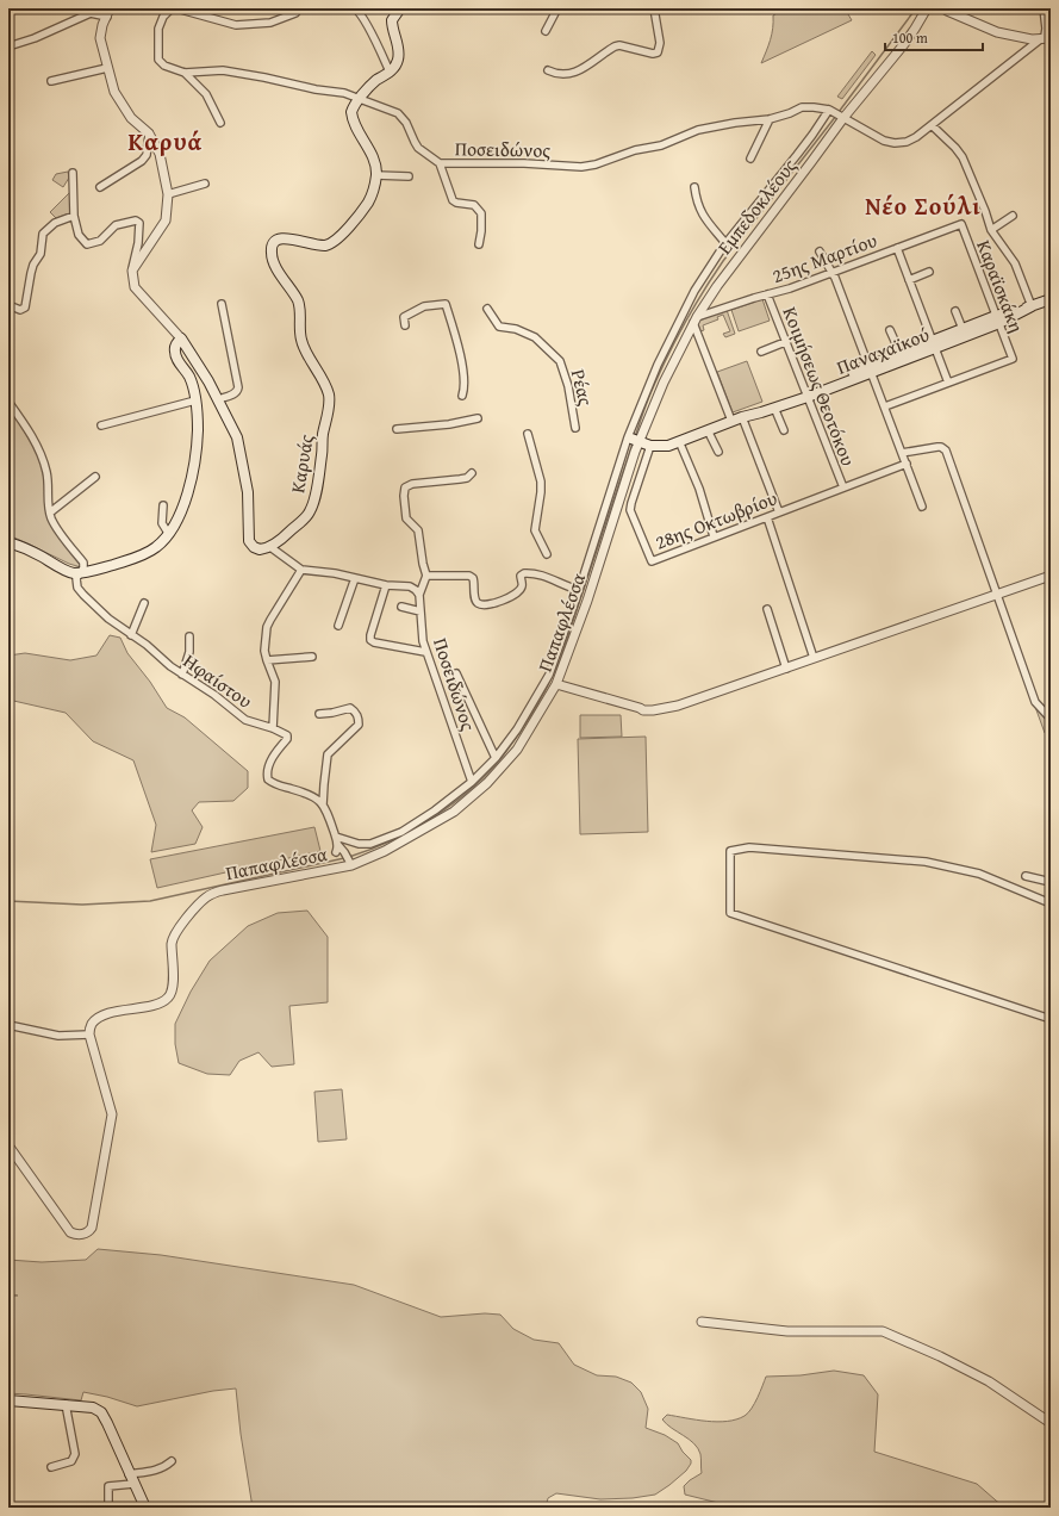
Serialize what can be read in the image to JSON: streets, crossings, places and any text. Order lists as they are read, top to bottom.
{
  "streets": {
    "main road": ["Παναχαϊκού", "Καρυάς"],
    "street": [
      "Ποσειδώνος",
      "Εμπεδοκλέους",
      "25ης Μαρτίου",
      "Καραϊσκάκη",
      "Κοιμήσεως Θεοτόκου",
      "Ρέας",
      "28ης Οκτωβρίου",
      "Παπαφλέσσα",
      "Ηφαίστου"
    ]
  },
  "crossings": [
    ["Εμπεδοκλέους", "25ης Μαρτίου"],
    ["Εμπεδοκλέους", "Παπαφλέσσα"],
    ["25ης Μαρτίου", "Καραϊσκάκη"],
    ["25ης Μαρτίου", "Κοιμήσεως Θεοτόκου"],
    ["Καραϊσκάκη", "Παναχαϊκού"],
    ["Παναχαϊκού", "Κοιμήσεως Θεοτόκου"],
    ["Παναχαϊκού", "28ης Οκτωβρίου"],
    ["Κοιμήσεως Θεοτόκου", "28ης Οκτωβρίου"]
  ],
  "districts": ["Καρυά", "Νέο Σούλι"],
  "scale_bar": "100 m"
}
